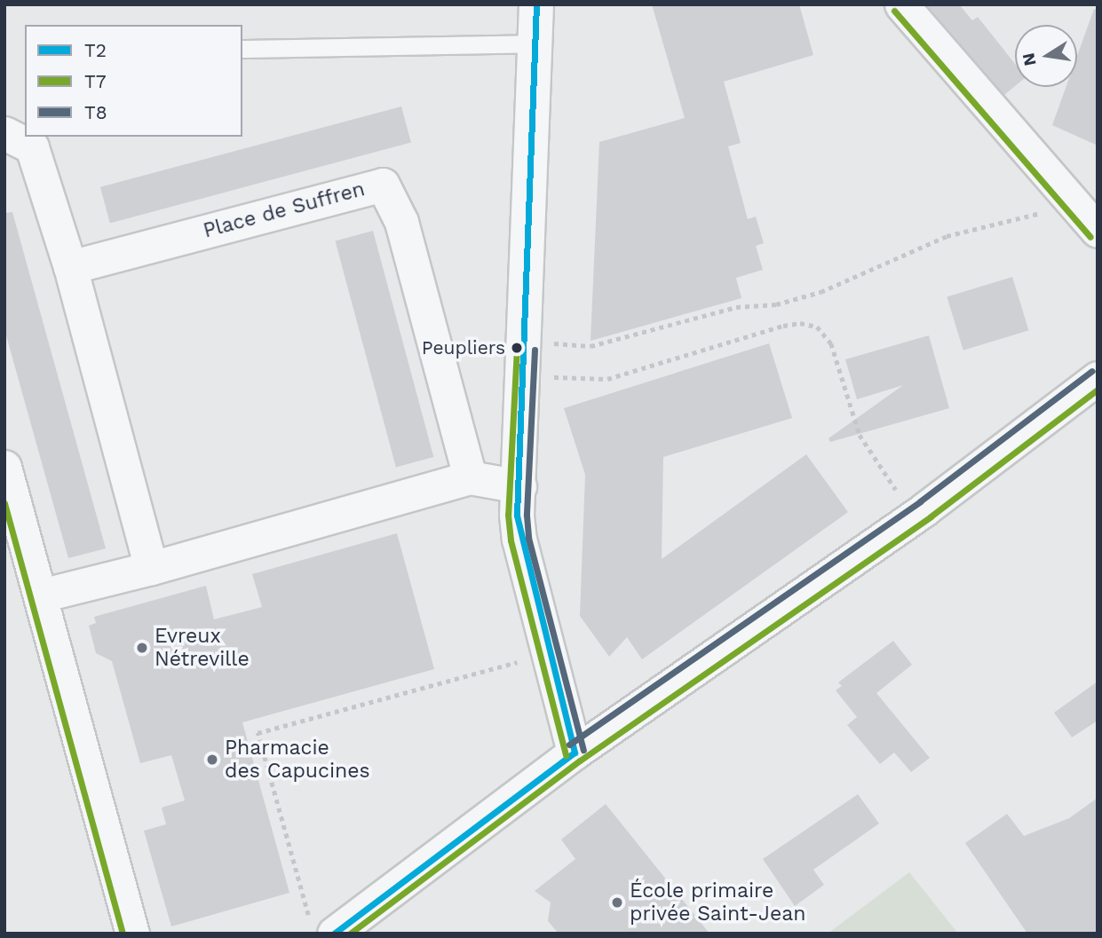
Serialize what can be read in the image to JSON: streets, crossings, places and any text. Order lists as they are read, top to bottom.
{
  "streets": {
    "street": ["Place de Suffren"]
  },
  "places": [
    "Peupliers",
    "Evreux Nétreville",
    "Pharmacie des Capucines",
    "École primaire privée Saint-Jean"
  ],
  "lines": ["transit line T2", "transit line T7", "transit line T8"],
  "legend": ["T2", "T7", "T8"],
  "north": "left"
}
